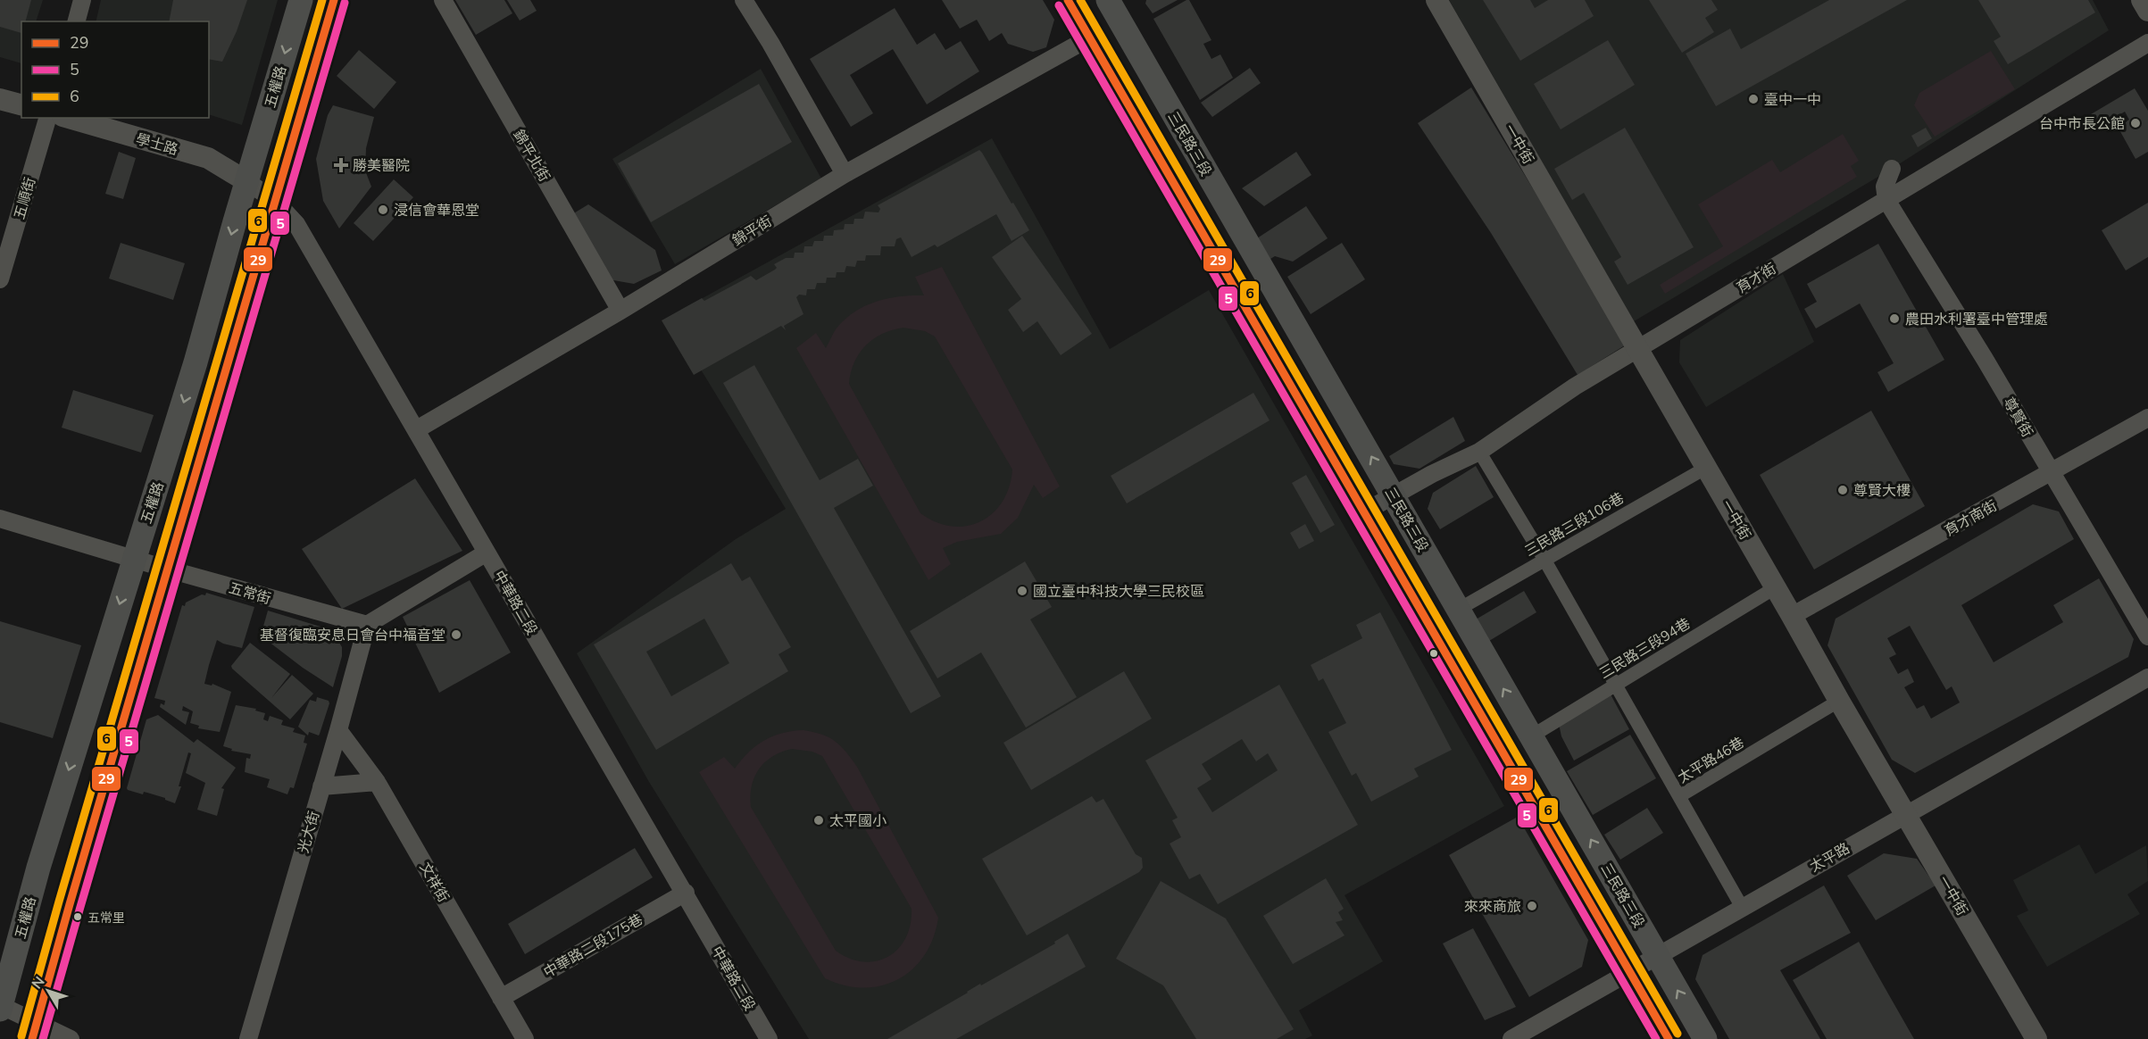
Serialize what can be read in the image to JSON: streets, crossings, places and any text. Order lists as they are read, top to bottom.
{
  "streets": {
    "main road": ["五權路", "三民路三段"],
    "street": [
      "學士路",
      "一中街",
      "錦平北街",
      "五順街",
      "錦平街",
      "育才街",
      "尊賢街",
      "育才南街",
      "三民路三段106巷",
      "五常街",
      "中華路二段",
      "三民路三段94巷",
      "太平路46巷",
      "光大街",
      "太平路",
      "文祥街",
      "中華路二段175巷"
    ]
  },
  "crossings": [
    ["五權路", "學士路"],
    ["五權路", "五常街"],
    ["五權路", "中華路二段"],
    ["學士路", "中華路二段"],
    ["三民路三段", "育才街"],
    ["三民路三段", "三民路三段106巷"],
    ["三民路三段", "三民路三段94巷"],
    ["三民路三段", "太平路"],
    ["一中街", "育才街"],
    ["一中街", "育才南街"],
    ["一中街", "三民路三段106巷"],
    ["一中街", "三民路三段94巷"],
    ["一中街", "太平路46巷"],
    ["一中街", "太平路"],
    ["錦平北街", "錦平街"],
    ["錦平街", "中華路二段"],
    ["育才街", "尊賢街"],
    ["尊賢街", "育才南街"],
    ["五常街", "光大街"],
    ["中華路二段", "中華路二段175巷"],
    ["太平路46巷", "太平路"],
    ["光大街", "文祥街"],
    ["文祥街", "中華路二段175巷"]
  ],
  "places": {
    "other": [
      "臺中一中",
      "台中市長公館",
      "浸信會華恩堂",
      "農田水利署臺中管理處",
      "尊賢大樓",
      "國立臺中科技大學三民校區",
      "基督復臨安息日會台中福音堂",
      "太平國小",
      "來來商旅",
      "五常里"
    ],
    "health": ["勝美醫院"]
  },
  "lines": ["transit line 29", "transit line 6", "transit line 5"],
  "legend": ["29", "5", "6"],
  "north": "top left"
}
